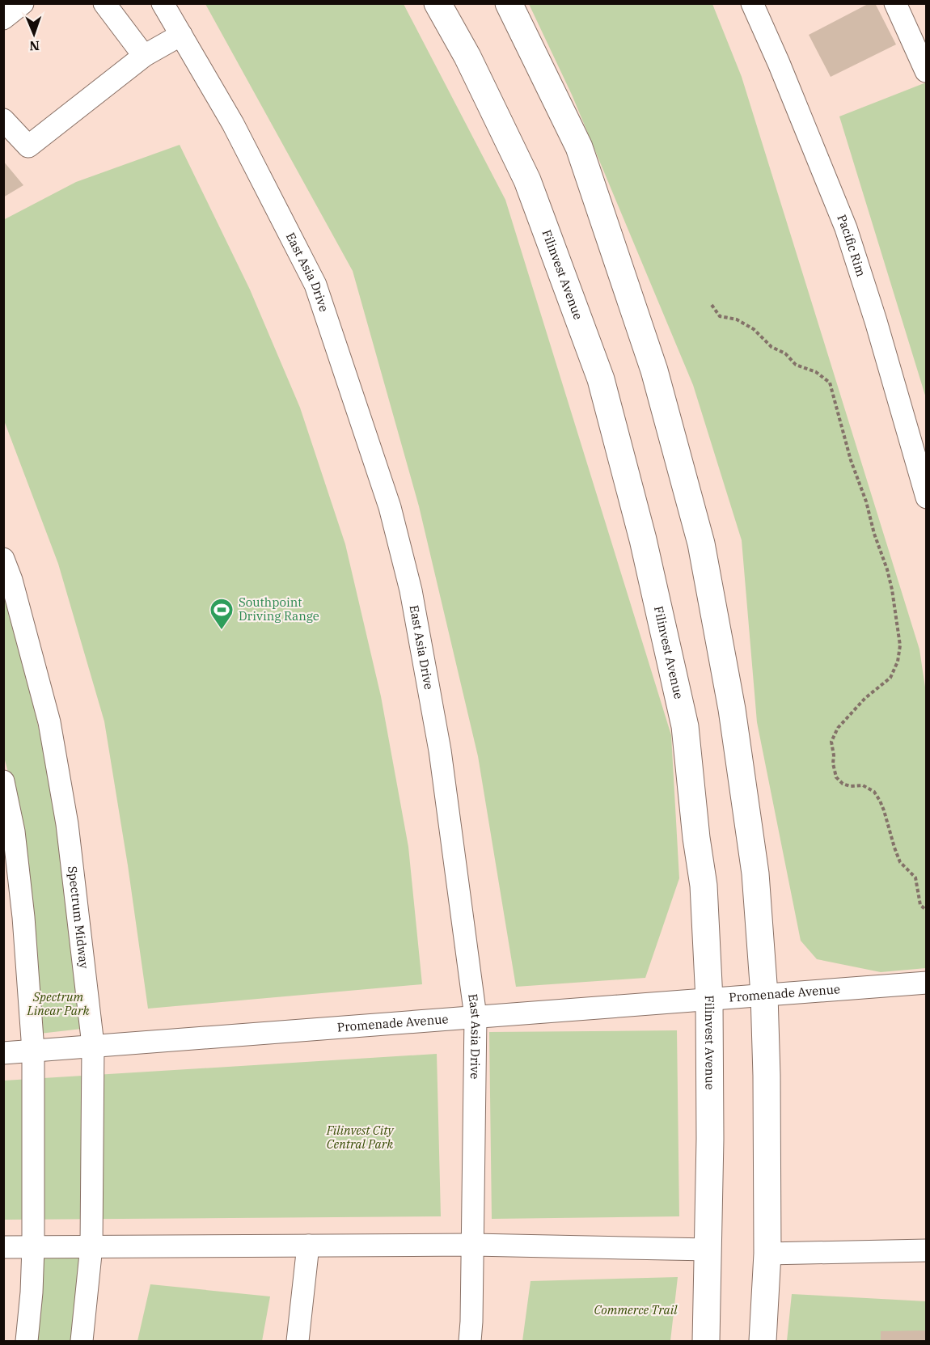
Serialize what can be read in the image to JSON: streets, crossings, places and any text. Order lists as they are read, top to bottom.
{
  "streets": {
    "main road": ["Filinvest Avenue"],
    "street": [
      "Pacific Rim",
      "East Asia Drive",
      "Spectrum Midway",
      "Promenade Avenue"
    ]
  },
  "crossings": [
    ["East Asia Drive", "Promenade Avenue"],
    ["Filinvest Avenue", "Promenade Avenue"],
    ["Spectrum Midway", "Promenade Avenue"]
  ],
  "parks": ["Spectrum Linear Park", "Filinvest City Central Park", "Commerce Trail"],
  "places": {
    "sports": ["Southpoint Driving Range"]
  },
  "north": "bottom"
}
